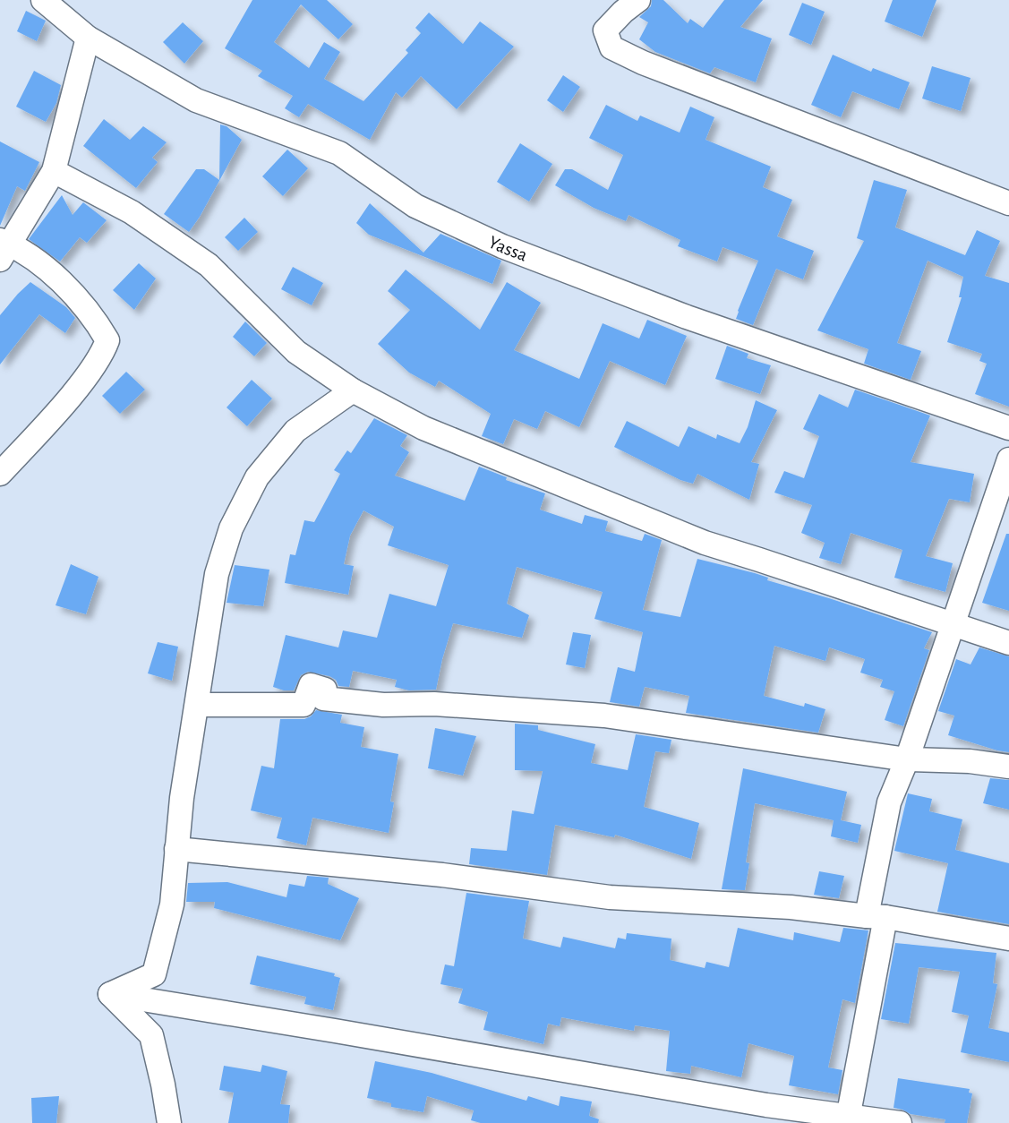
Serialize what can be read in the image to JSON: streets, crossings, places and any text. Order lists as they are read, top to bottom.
{
  "streets": {
    "street": ["Yassa"]
  }
}
